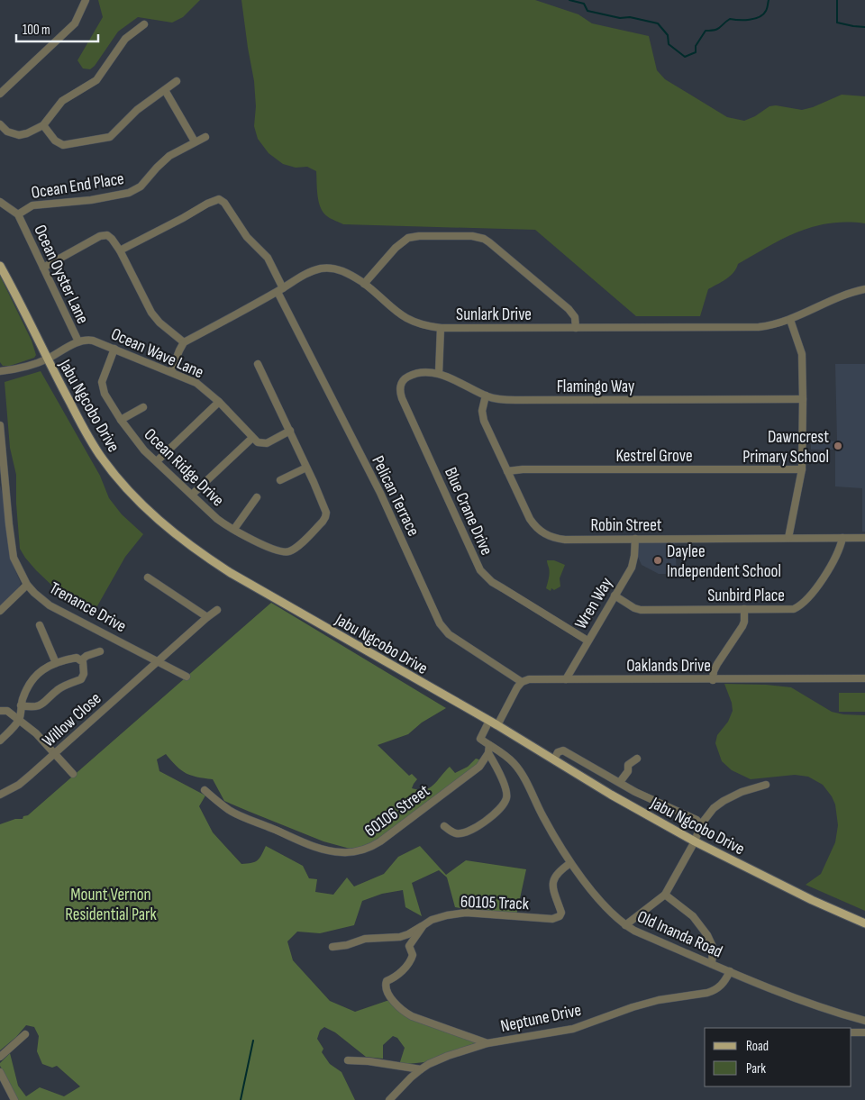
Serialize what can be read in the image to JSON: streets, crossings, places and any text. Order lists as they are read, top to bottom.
{
  "streets": {
    "main road": ["Jabu Ngcobo Drive"],
    "street": [
      "Ocean End Place",
      "Ocean Oyster Lane",
      "Sunlark Drive",
      "Ocean Wave Lane",
      "Flamingo Way",
      "Kestrel Grove",
      "Ocean Ridge Drive",
      "Pelican Terrace",
      "Blue Crane Drive",
      "Robin Street",
      "Sunbird Place",
      "Wren Way",
      "Trenance Drive",
      "Oaklands Drive",
      "Willow Close",
      "60106 Street",
      "60105 Track",
      "Old Inanda Road",
      "Neptune Drive"
    ]
  },
  "crossings": [
    ["Ocean End Place", "Ocean Oyster Lane"],
    ["Ocean Oyster Lane", "Ocean Wave Lane"],
    ["Sunlark Drive", "Pelican Terrace"],
    ["Ocean Wave Lane", "Ocean Ridge Drive"],
    ["Flamingo Way", "Blue Crane Drive"],
    ["Flamingo Way", "Robin Street"],
    ["Kestrel Grove", "Robin Street"],
    ["Pelican Terrace", "Oaklands Drive"],
    ["Blue Crane Drive", "Wren Way"],
    ["Robin Street", "Sunbird Place"],
    ["Robin Street", "Wren Way"],
    ["Sunbird Place", "Wren Way"],
    ["Wren Way", "Oaklands Drive"],
    ["Trenance Drive", "Willow Close"],
    ["60105 Track", "Old Inanda Road"],
    ["Old Inanda Road", "Neptune Drive"]
  ],
  "parks": ["Mount Vernon Residential Park"],
  "places": ["Dawncrest Primary School", "Daylee Independent School"],
  "legend": ["Road", "Park"],
  "scale_bar": "100 m"
}
